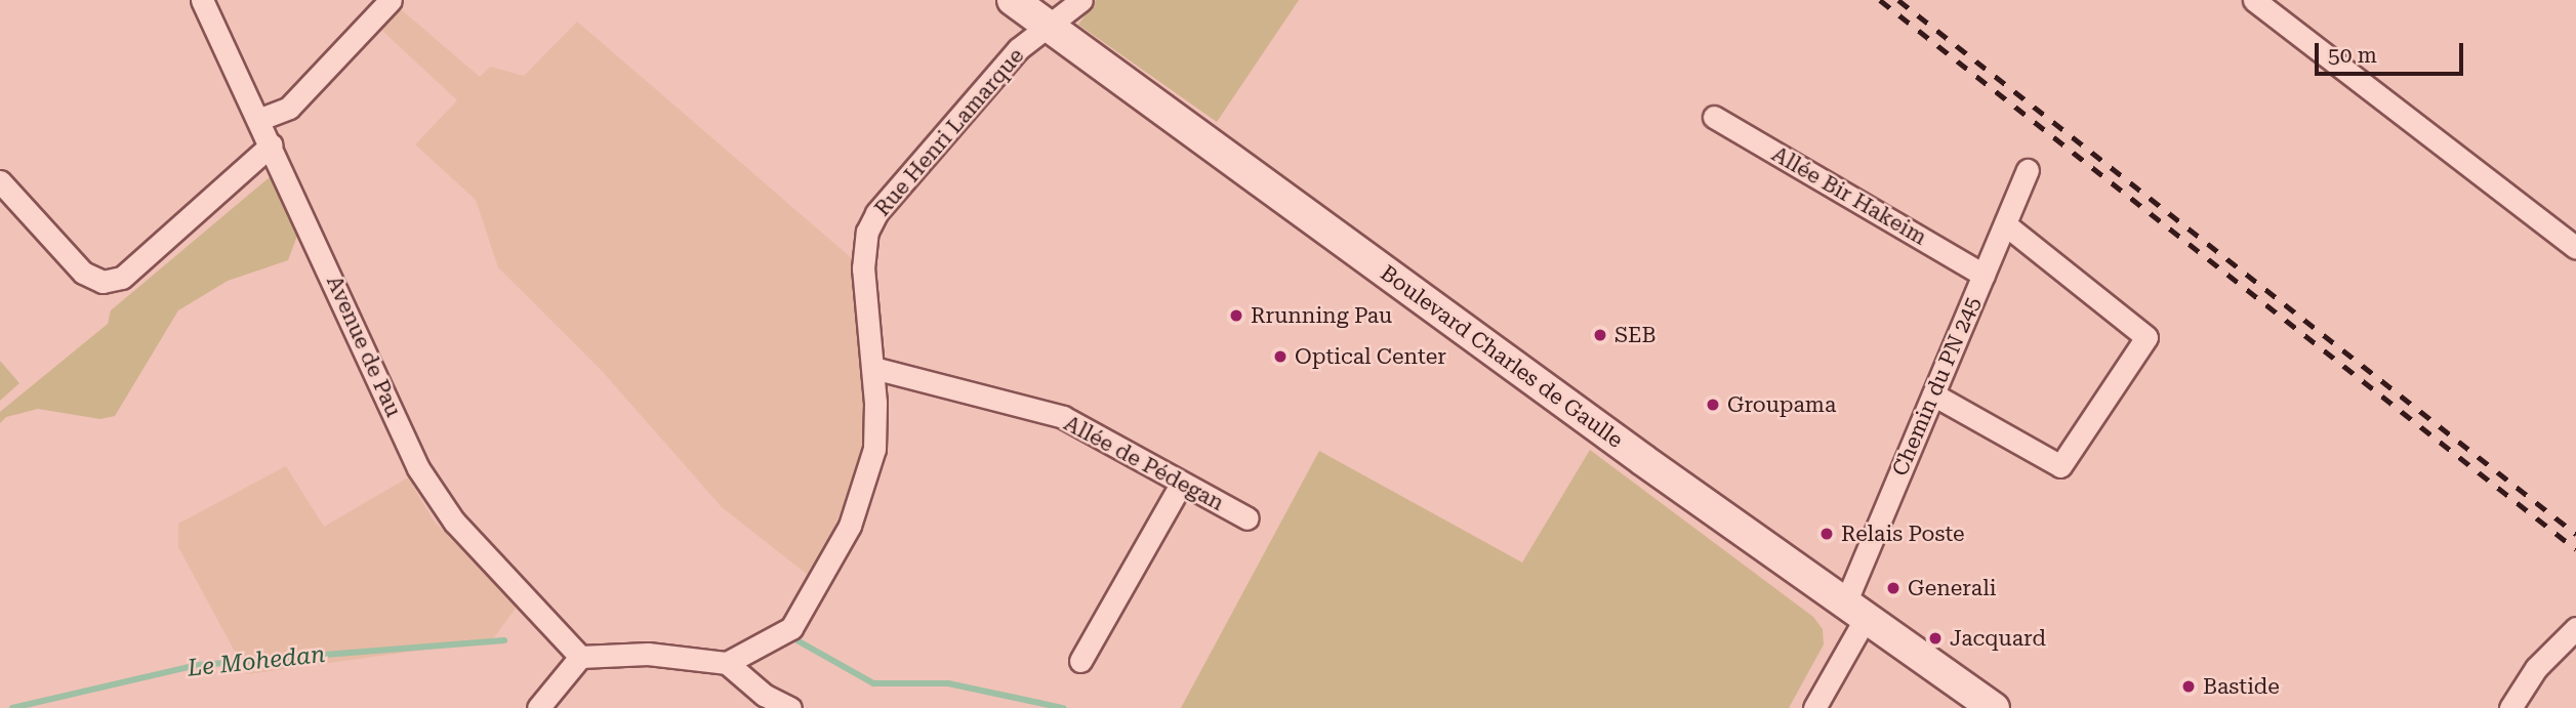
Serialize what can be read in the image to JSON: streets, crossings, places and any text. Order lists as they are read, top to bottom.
{
  "streets": {
    "main road": ["Boulevard Charles de Gaulle"],
    "street": [
      "Rue Henri Lamarque",
      "Allée Bir Hakeim",
      "Avenue de Pau",
      "Chemin du PN 245",
      "Allée de Pédegan"
    ]
  },
  "crossings": [
    ["Rue Henri Lamarque", "Boulevard Charles de Gaulle"],
    ["Rue Henri Lamarque", "Allée de Pédegan"],
    ["Allée Bir Hakeim", "Chemin du PN 245"],
    ["Boulevard Charles de Gaulle", "Chemin du PN 245"]
  ],
  "water": ["Le Mohedan"],
  "places": [
    "Rrunning Pau",
    "SEB",
    "Optical Center",
    "Groupama",
    "Relais Poste",
    "Generali",
    "Jacquard",
    "Bastide"
  ],
  "scale_bar": "50 m"
}
